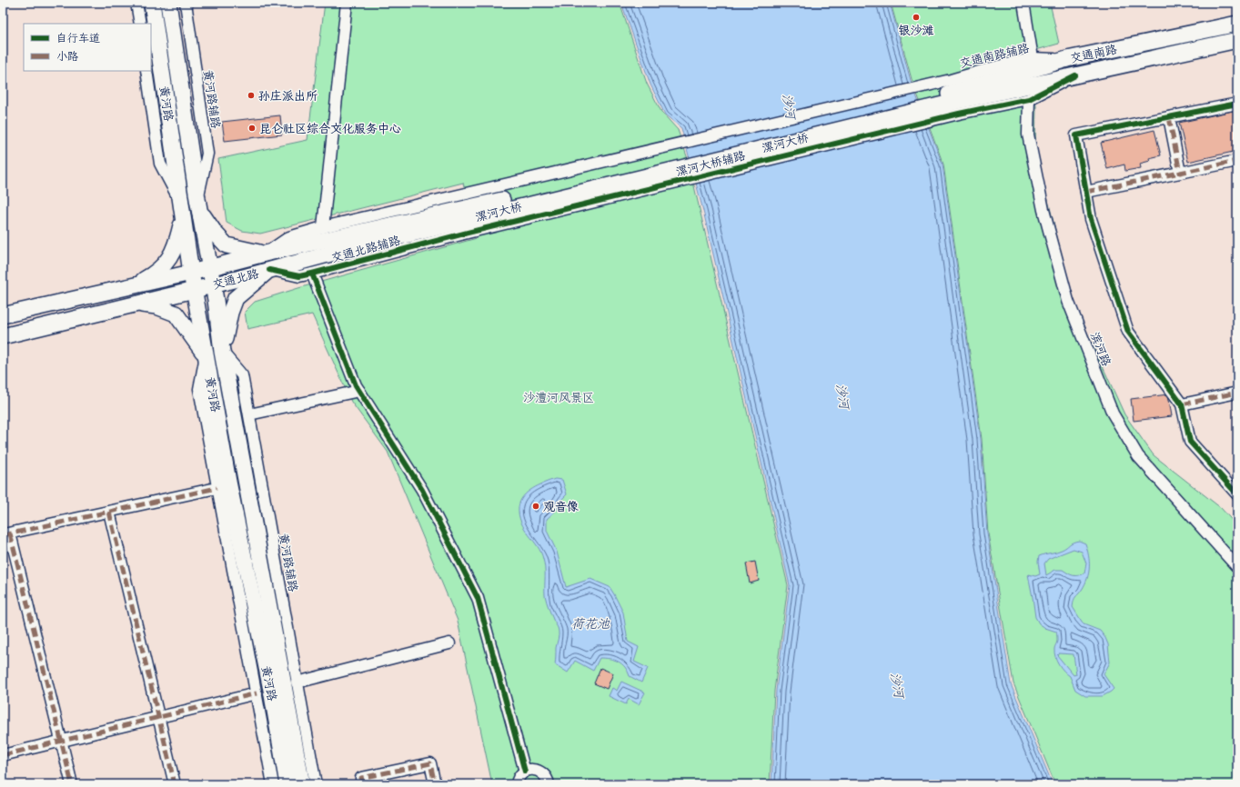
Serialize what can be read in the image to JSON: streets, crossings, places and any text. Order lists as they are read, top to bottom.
{
  "streets": {
    "main road": [
      "交通南路",
      "黄河路",
      "漯河大桥",
      "交通北路"
    ],
    "street": [
      "交通南路辅路",
      "黄河路辅路",
      "交通北路辅路",
      "滨河路"
    ],
    "cycle path": ["漯河大桥辅路"]
  },
  "crossings": [
    ["交通南路", "交通南路辅路"],
    ["交通南路", "漯河大桥"],
    ["交通南路辅路", "漯河大桥"],
    ["黄河路辅路", "黄河路"],
    ["黄河路", "交通北路"],
    ["漯河大桥", "交通北路辅路"],
    ["漯河大桥", "交通北路"],
    ["交通北路辅路", "交通北路"]
  ],
  "water": ["沙河", "荷花池"],
  "parks": ["沙澧河风景区"],
  "places": [
    "银沙滩",
    "孙庄派出所",
    "昆仑社区综合文化服务中心",
    "观音像"
  ],
  "legend": ["自行车道", "小路"]
}
